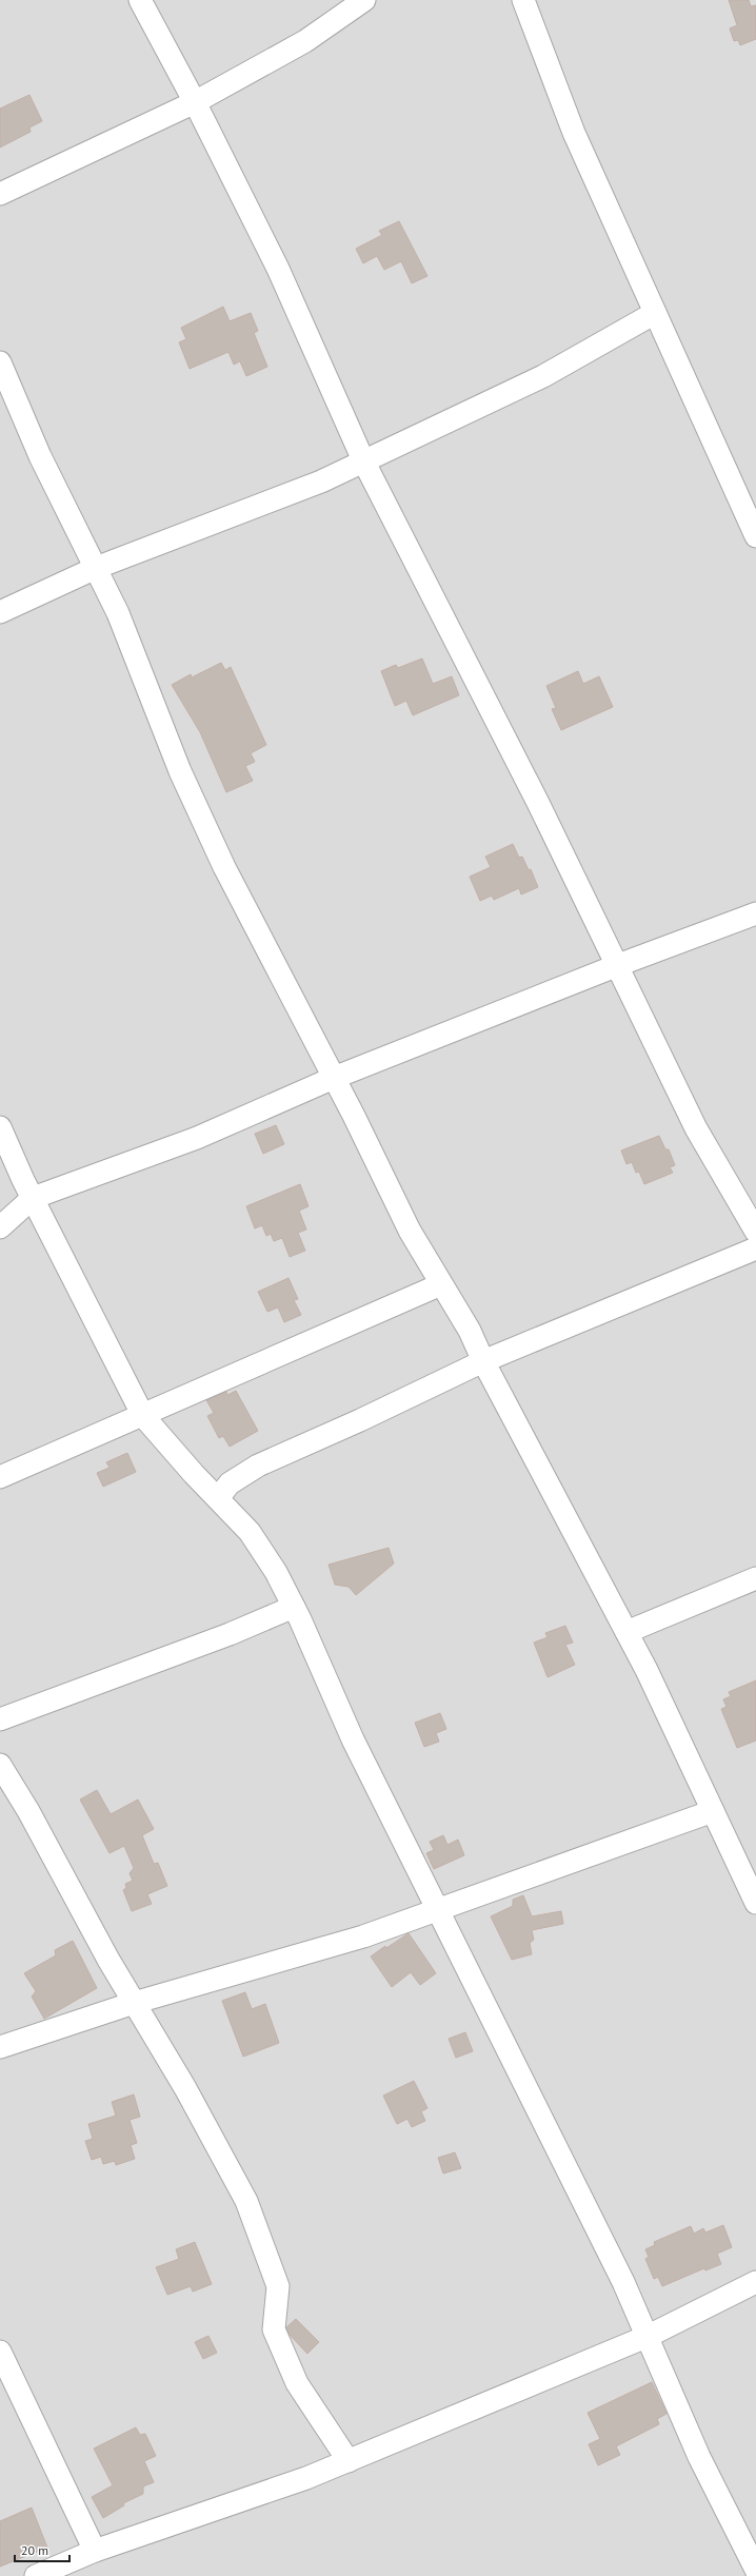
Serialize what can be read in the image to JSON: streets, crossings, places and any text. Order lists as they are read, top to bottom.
{
  "scale_bar": "20 m"
}
